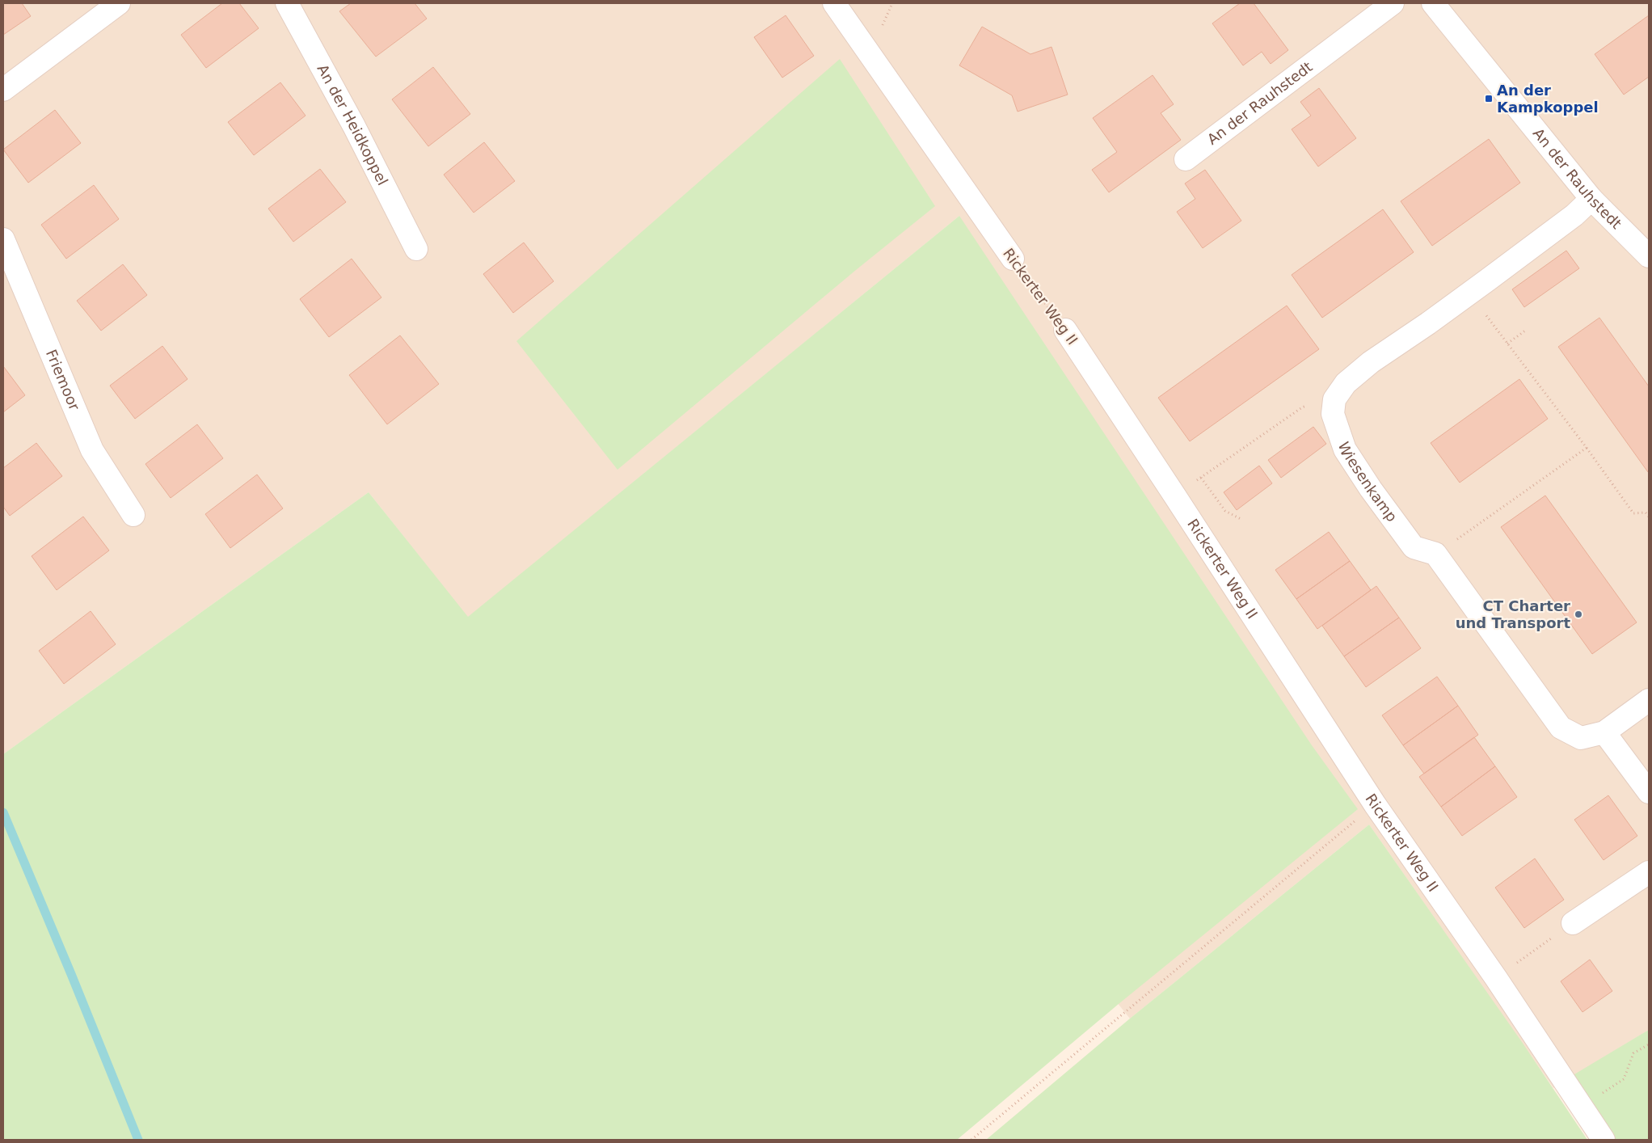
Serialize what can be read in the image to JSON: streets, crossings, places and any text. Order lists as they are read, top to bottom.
{
  "streets": {
    "street": [
      "An der Rauhstedt",
      "An der Heidkoppel",
      "Rickerter Weg II",
      "Friemoor",
      "Wiesenkamp"
    ]
  },
  "places": {
    "transit": ["An der Kampkoppel"],
    "other": ["CT Charter und Transport"]
  }
}
